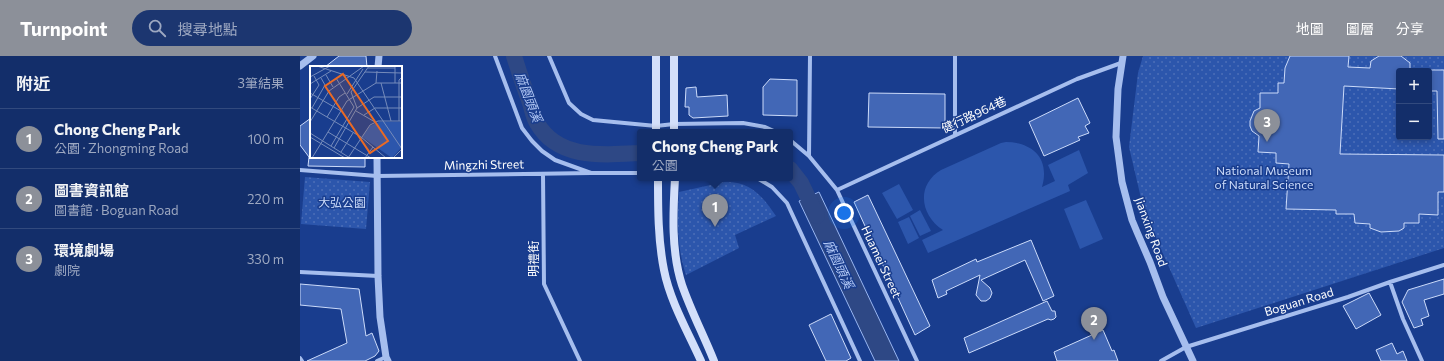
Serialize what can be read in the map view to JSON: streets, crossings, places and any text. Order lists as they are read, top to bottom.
{
  "streets": {
    "street": [
      "健行路964巷",
      "Mingzhi Street",
      "Jianxing Road",
      "明禮街",
      "Huamei Street",
      "Boguan Road"
    ]
  },
  "crossings": [
    ["健行路964巷", "Jianxing Road"],
    ["健行路964巷", "Huamei Street"],
    ["Mingzhi Street", "明禮街"],
    ["Jianxing Road", "Boguan Road"]
  ],
  "water": ["麻園頭溪"],
  "parks": ["National Museum of Natural Science", "大弘公園"],
  "page": {
    "header": "Turnpoint",
    "search": "搜尋地點",
    "nav": ["地圖", "圖層", "分享"],
    "heading": ["附近", "3筆結果"],
    "map_buttons": ["+", "−"],
    "list": [
      {
        "mark": "1",
        "name": "Chong Cheng Park",
        "note": "公園 · Zhongming Road",
        "value": "100 m"
      },
      {
        "mark": "2",
        "name": "圖書資訊館",
        "note": "圖書館 · Boguan Road",
        "value": "220 m"
      },
      {
        "mark": "3",
        "name": "環境劇場",
        "note": "劇院",
        "value": "330 m"
      }
    ],
    "pins": ["3", "1", "2"],
    "popup": ["Chong Cheng Park", "公園"]
  }
}
